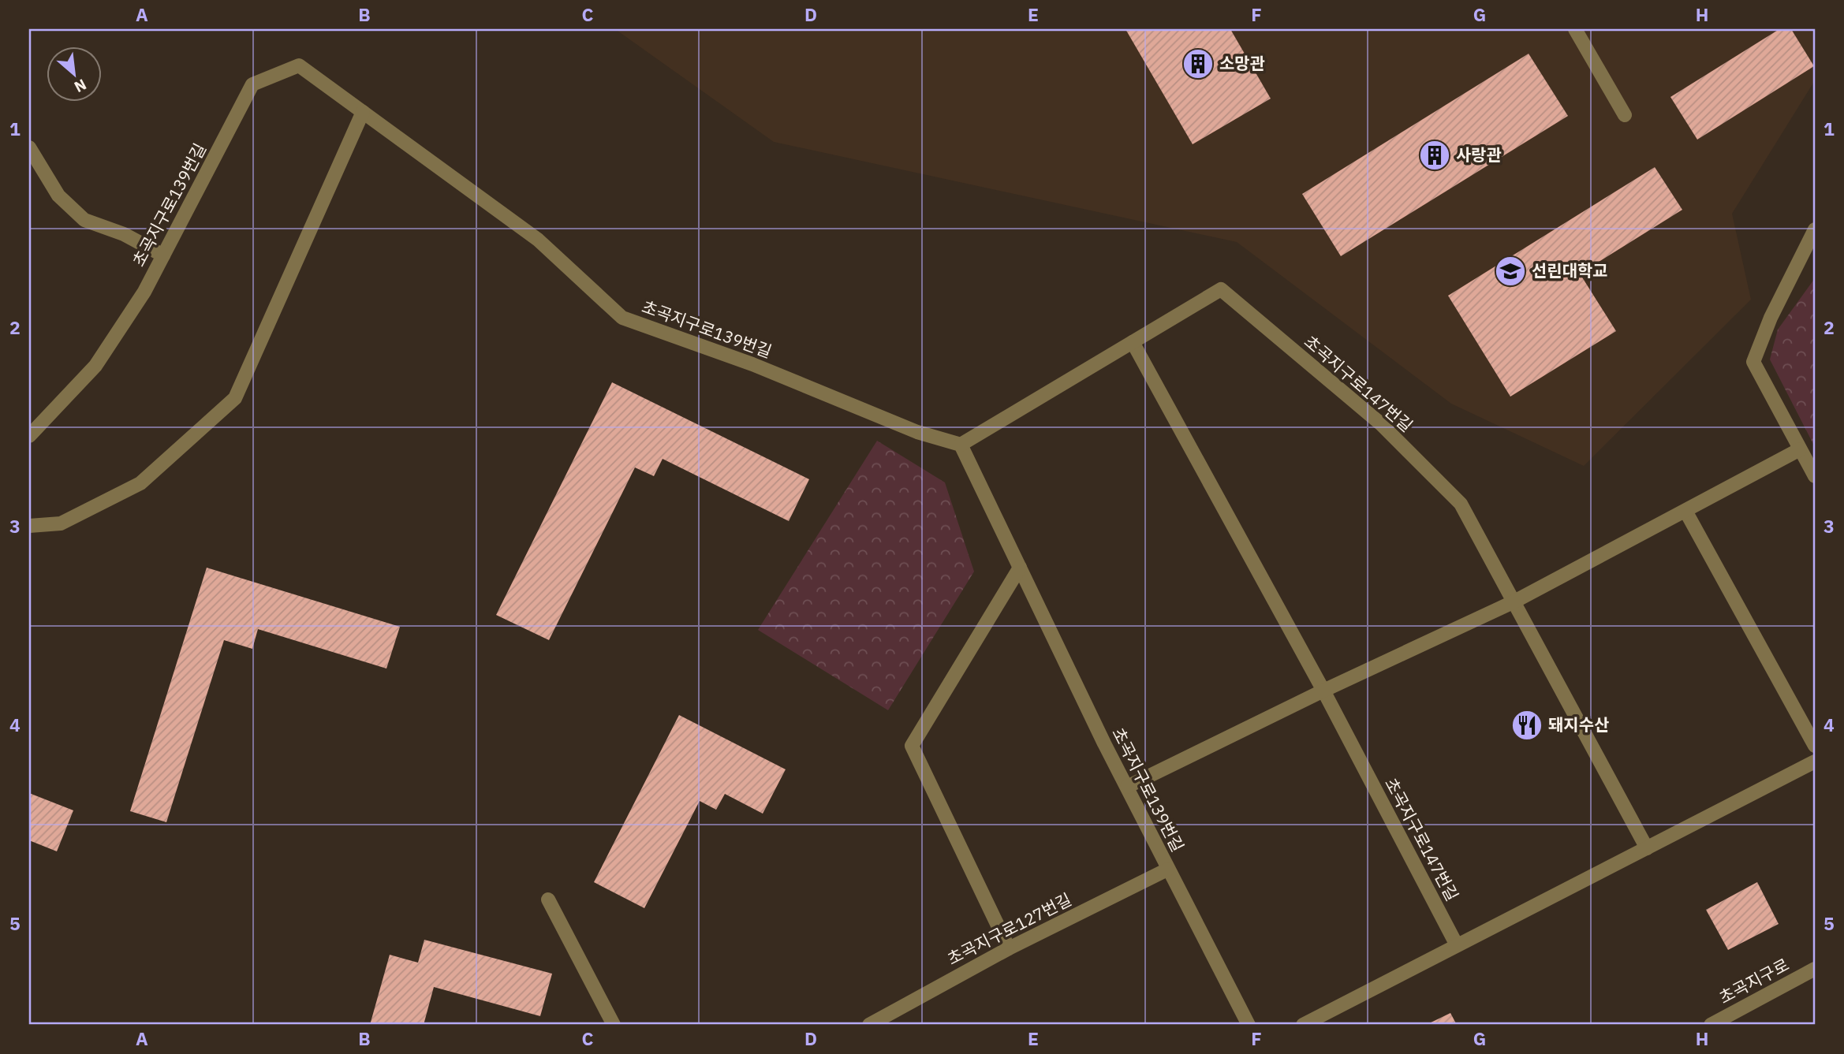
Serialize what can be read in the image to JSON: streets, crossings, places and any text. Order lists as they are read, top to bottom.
{
  "streets": {
    "street": [
      "초곡지구로139번길",
      "초곡지구로147번길",
      "초곡지구로127번길",
      "초곡지구로"
    ]
  },
  "crossings": [
    ["초곡지구로139번길", "초곡지구로147번길"],
    ["초곡지구로139번길", "초곡지구로127번길"]
  ],
  "places": {
    "building": ["소망관", "사랑관"],
    "school or university": ["선린대학교"],
    "restaurant": ["돼지수산"]
  },
  "north": "bottom right",
  "grid": {
    "columns": [
      "A",
      "B",
      "C",
      "D",
      "E",
      "F",
      "G",
      "H"
    ],
    "rows": [
      "1",
      "2",
      "3",
      "4",
      "5"
    ]
  }
}
